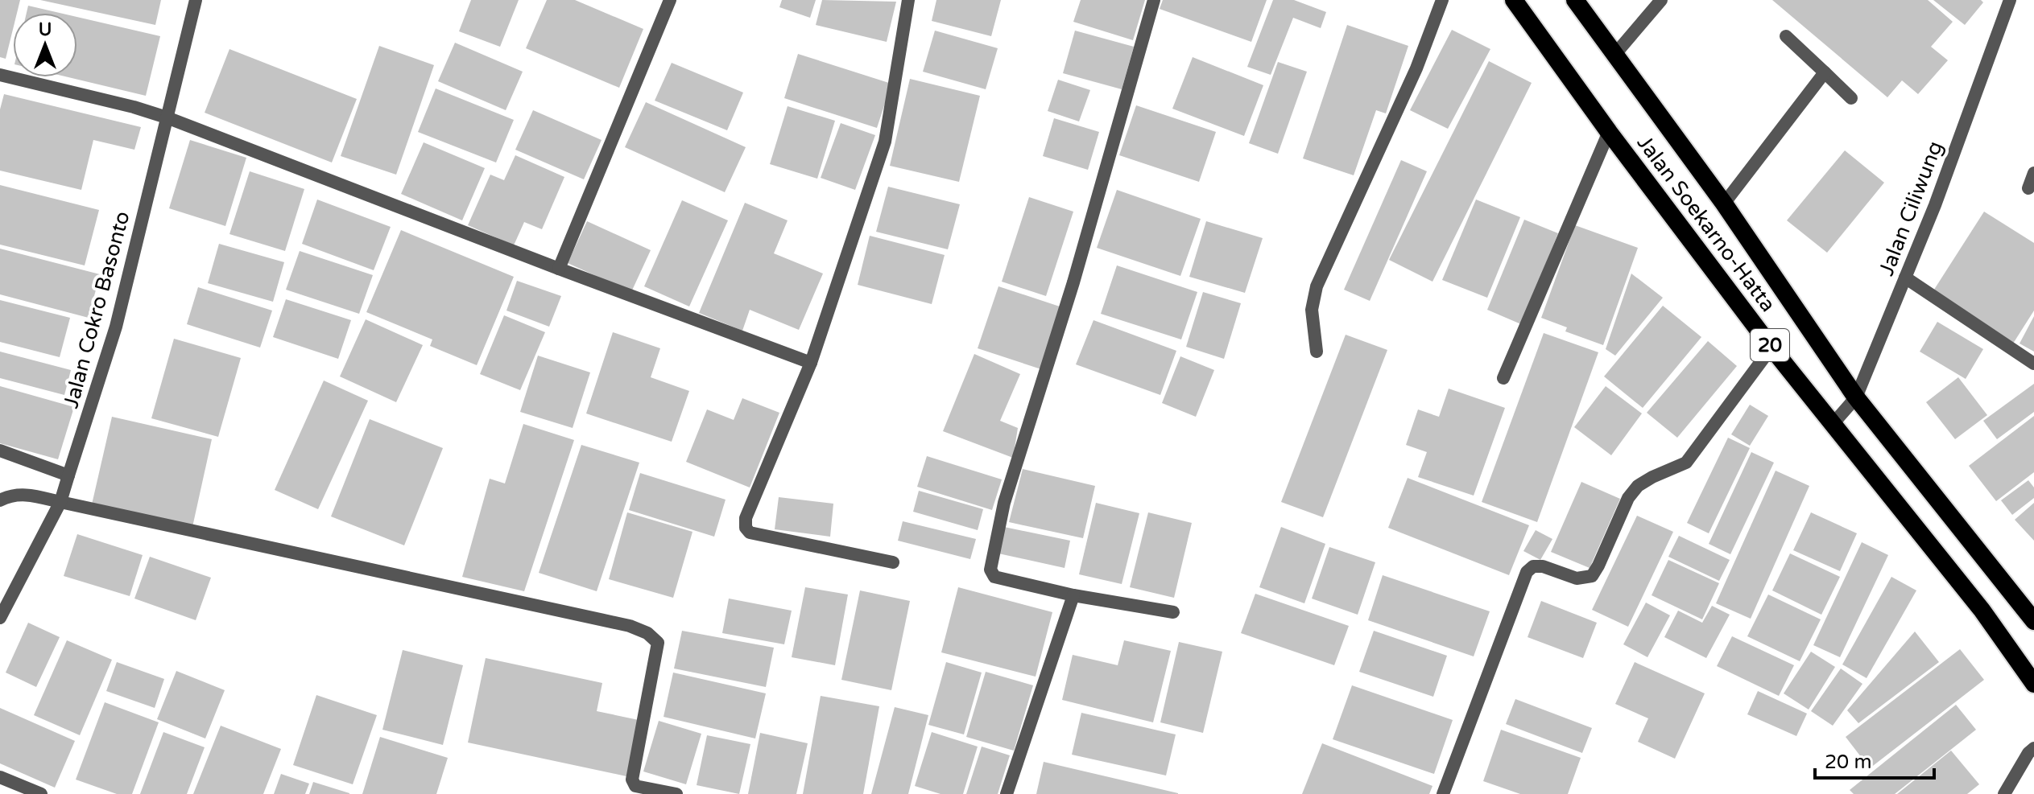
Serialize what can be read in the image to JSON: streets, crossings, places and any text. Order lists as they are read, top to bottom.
{
  "streets": {
    "highway": ["Jalan Soekarno-Hatta", "20"],
    "street": ["Jalan Ciliwung", "Jalan Cokro Basonto"]
  },
  "crossings": [
    ["Jalan Ciliwung", "Jalan Soekarno-Hatta"]
  ],
  "scale_bar": "20 m",
  "north": "top"
}
